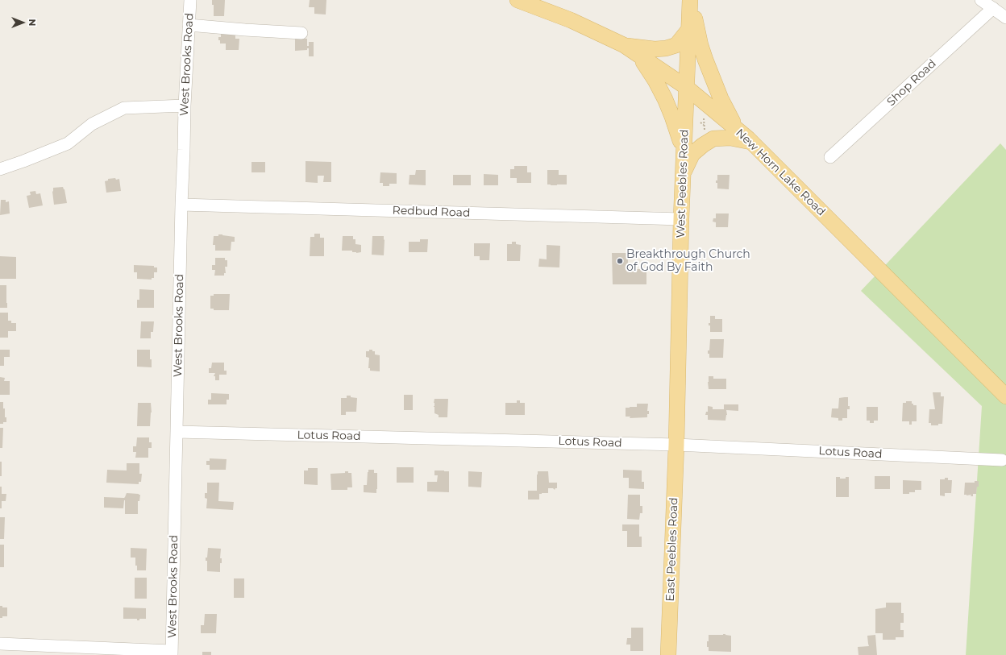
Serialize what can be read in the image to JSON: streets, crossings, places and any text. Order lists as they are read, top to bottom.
{
  "streets": {
    "main road": ["New Horn Lake Road", "West Peebles Road", "East Peebles Road"],
    "street": [
      "West Brooks Road",
      "Shop Road",
      "Redbud Road",
      "Lotus Road"
    ]
  },
  "crossings": [
    ["West Brooks Road", "Redbud Road"],
    ["West Brooks Road", "Lotus Road"],
    ["New Horn Lake Road", "West Peebles Road"],
    ["West Peebles Road", "Redbud Road"],
    ["West Peebles Road", "Lotus Road"],
    ["West Peebles Road", "East Peebles Road"],
    ["Lotus Road", "East Peebles Road"]
  ],
  "places": ["Breakthrough Church of God By Faith"],
  "north": "right"
}
